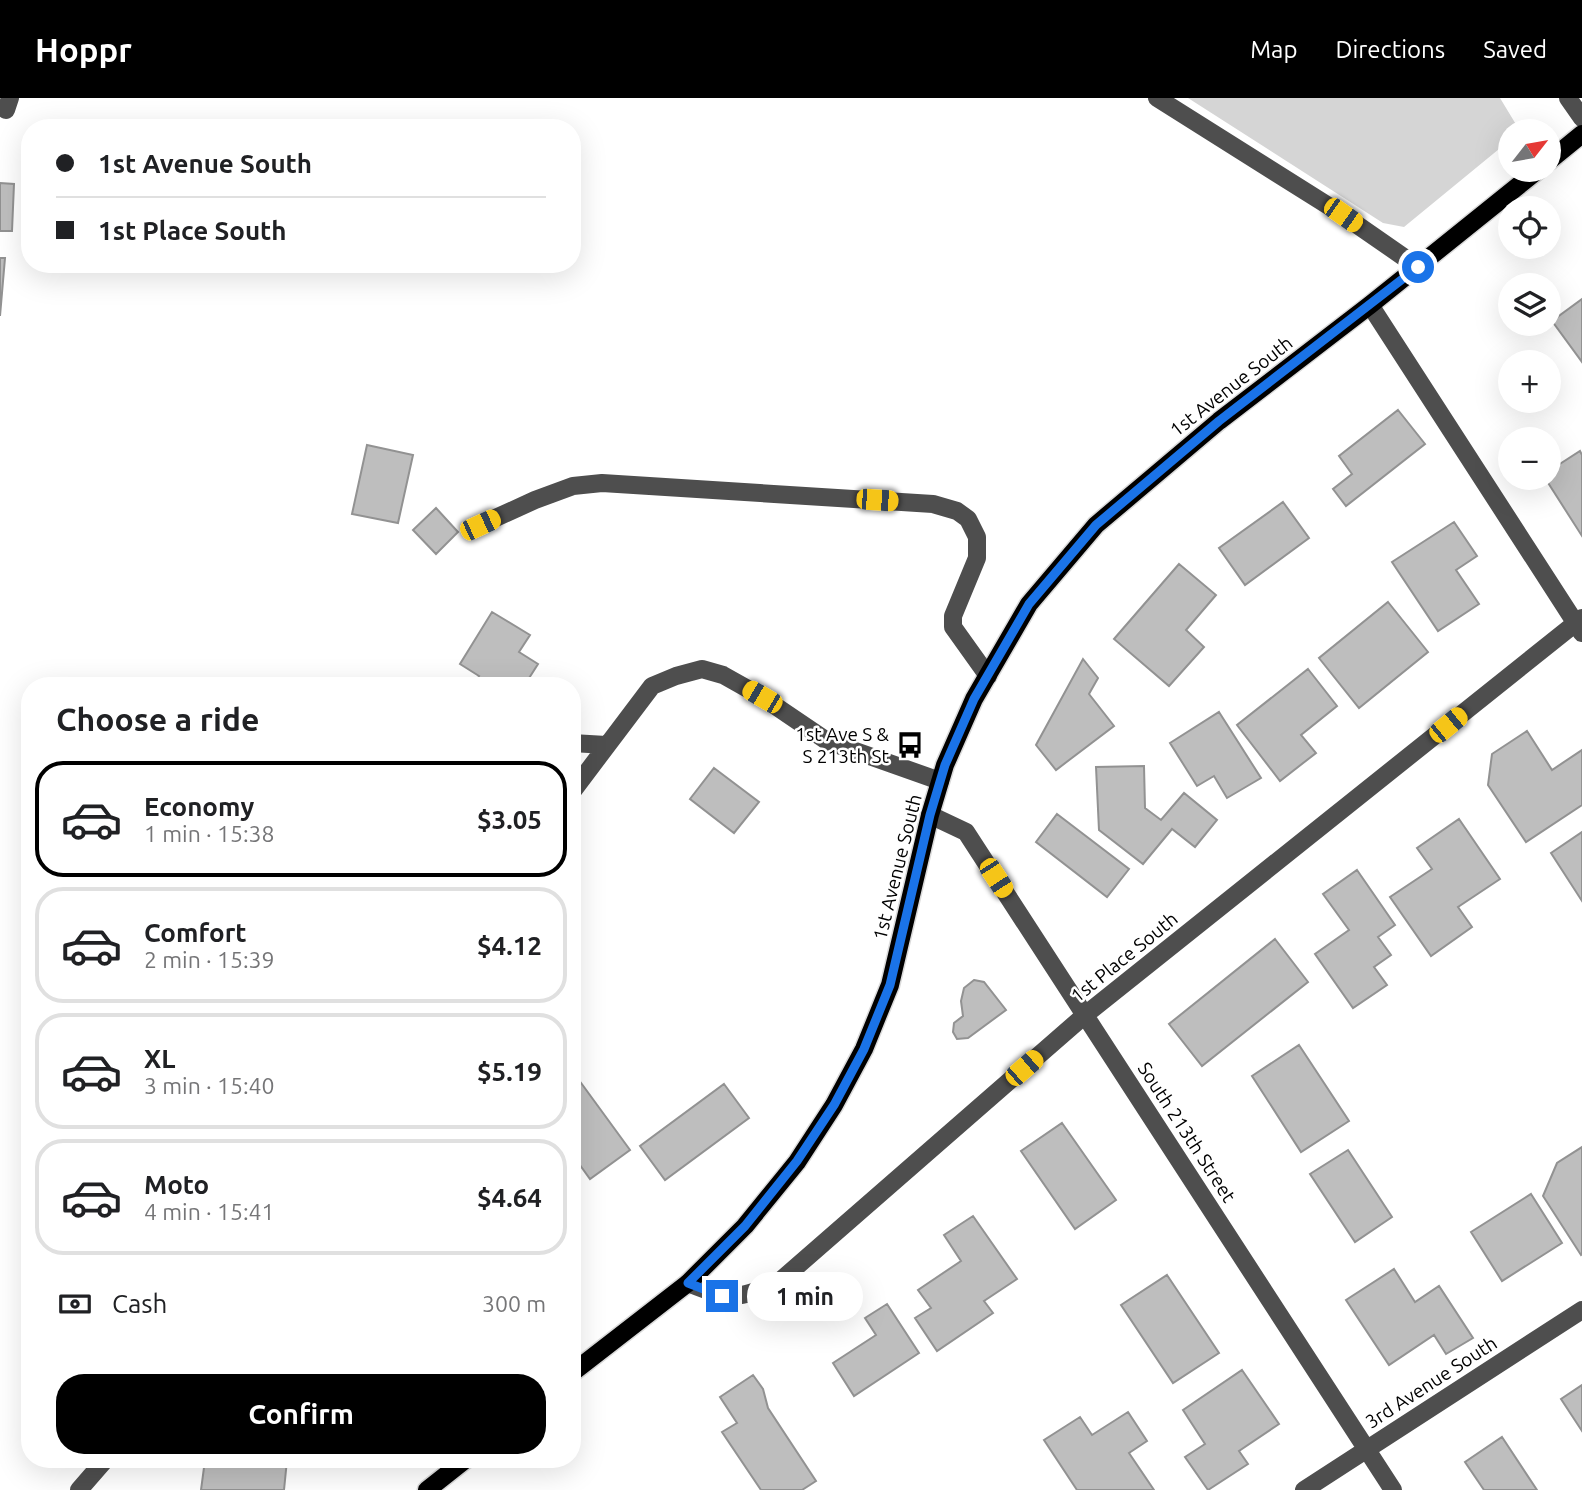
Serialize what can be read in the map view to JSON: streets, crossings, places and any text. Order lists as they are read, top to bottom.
{
  "streets": {
    "main road": ["1st Avenue South"],
    "street": ["1st Place South", "South 213th Street", "3rd Avenue South"]
  },
  "crossings": [
    ["1st Avenue South", "1st Place South"],
    ["1st Avenue South", "South 213th Street"],
    ["1st Place South", "South 213th Street"],
    ["South 213th Street", "3rd Avenue South"]
  ],
  "places": {
    "bus stop": ["1st Ave S & S 213th St"]
  },
  "north": "top right",
  "page": {
    "header": "Hoppr",
    "nav": ["Map", "Directions", "Saved"],
    "map_buttons": ["+", "−"],
    "banner": ["1st Avenue South", "1st Place South"],
    "heading": "Choose a ride",
    "list": [
      {
        "name": "Economy",
        "note": "1 min · 15:38",
        "value": "$3.05"
      },
      {
        "name": "Comfort",
        "note": "2 min · 15:39",
        "value": "$4.12"
      },
      {
        "name": "XL",
        "note": "3 min · 15:40",
        "value": "$5.19"
      },
      {
        "name": "Moto",
        "note": "4 min · 15:41",
        "value": "$4.64"
      }
    ],
    "pay": ["Cash", "300 m"],
    "bubble": "1 min",
    "buttons": "Confirm"
  }
}
